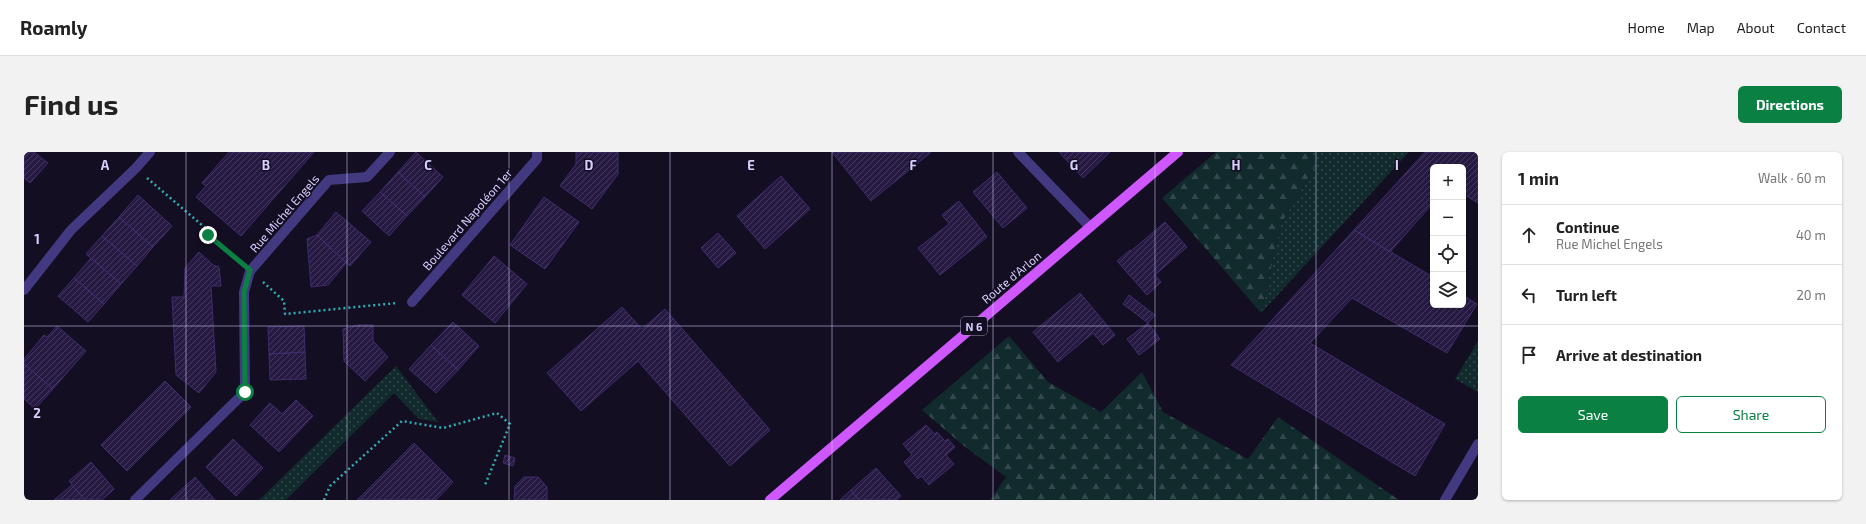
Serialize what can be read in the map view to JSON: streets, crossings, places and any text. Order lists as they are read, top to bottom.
{
  "streets": {
    "main road": ["Route d'Arlon", "N 6"],
    "street": ["Rue Michel Engels", "Boulevard Napoléon 1er"]
  },
  "page": {
    "header": "Roamly",
    "nav": [
      "Home",
      "Map",
      "About",
      "Contact"
    ],
    "buttons": [
      "Directions",
      ["Save", "Share"]
    ],
    "title": "Find us",
    "heading": ["1 min", "Walk · 60 m"],
    "map_buttons": ["+", "−"],
    "list": [
      ["Continue", "Rue Michel Engels", "40 m"],
      ["Turn left", "20 m"],
      "Arrive at destination"
    ]
  },
  "grid": {
    "columns": [
      "A",
      "B",
      "C",
      "D",
      "E",
      "F",
      "G",
      "H",
      "I"
    ],
    "rows": ["1", "2"]
  }
}
